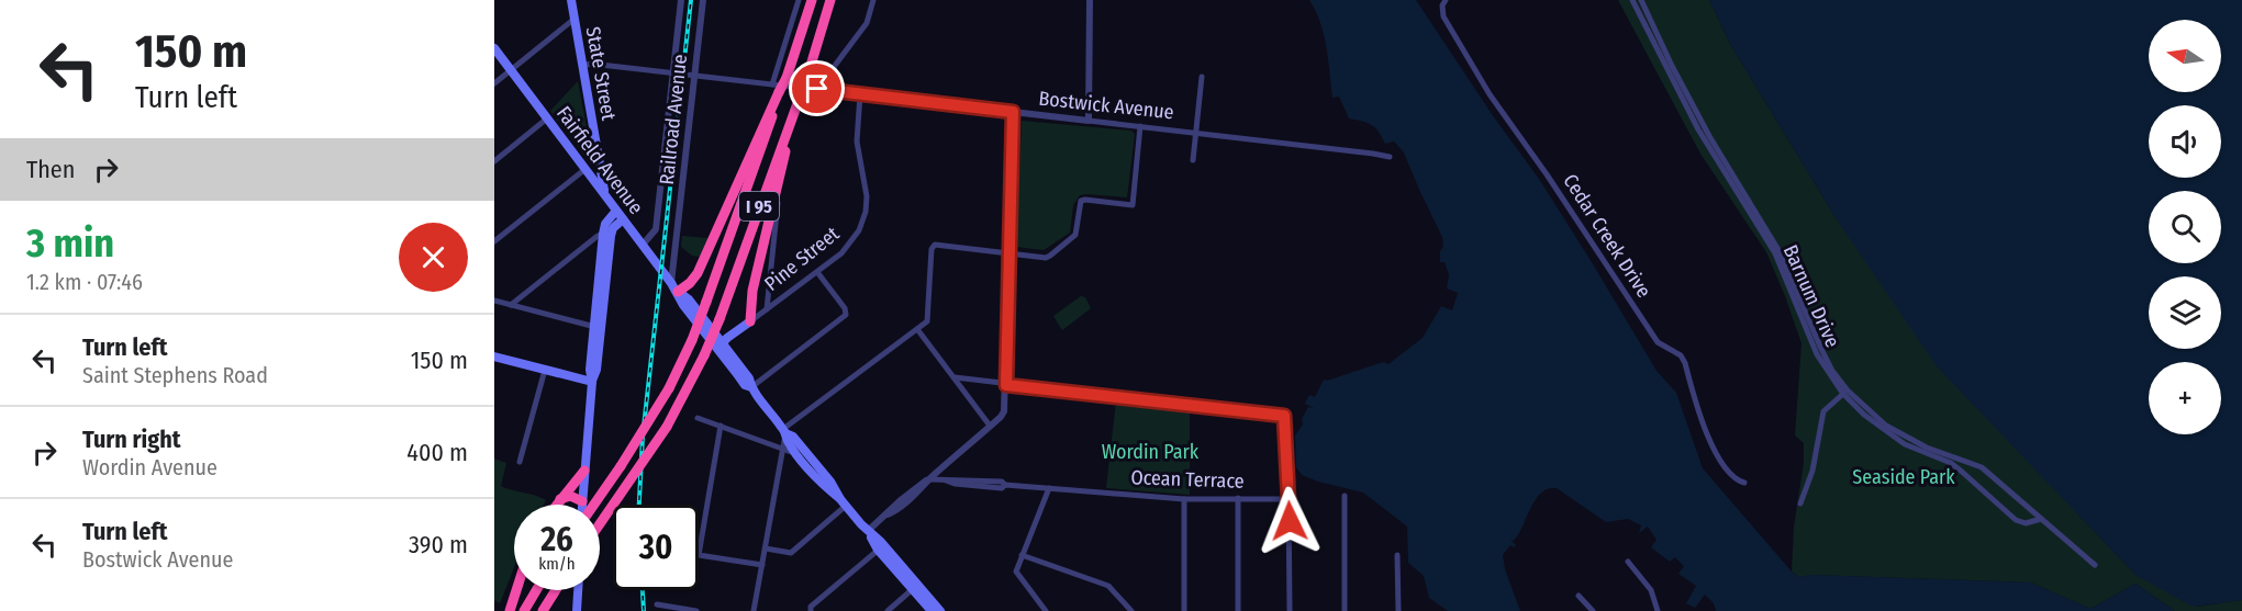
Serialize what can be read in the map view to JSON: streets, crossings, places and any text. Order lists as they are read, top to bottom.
{
  "streets": {
    "highway": ["I 95"],
    "main road": ["State Street", "Fairfield Avenue", "Pine Street"],
    "street": [
      "Bostwick Avenue",
      "Railroad Avenue",
      "Cedar Creek Drive",
      "Barnum Drive",
      "Ocean Terrace"
    ]
  },
  "crossings": [
    ["State Street", "Bostwick Avenue"],
    ["State Street", "Fairfield Avenue"],
    ["Bostwick Avenue", "Railroad Avenue"],
    ["Bostwick Avenue", "I 95"],
    ["Bostwick Avenue", "Pine Street"],
    ["Railroad Avenue", "Fairfield Avenue"],
    ["Fairfield Avenue", "Pine Street"]
  ],
  "parks": ["Wordin Park", "Seaside Park"],
  "north": "left",
  "page": {
    "turn": ["150 m", "Turn left"],
    "map_buttons": "+",
    "then": "Then",
    "heading": ["3 min", "1.2 km · 07:46"],
    "list": [
      {
        "name": "Turn left",
        "note": "Saint Stephens Road",
        "value": "150 m"
      },
      {
        "name": "Turn right",
        "note": "Wordin Avenue",
        "value": "400 m"
      },
      {
        "name": "Turn left",
        "note": "Bostwick Avenue",
        "value": "390 m"
      }
    ],
    "speed": "26 km/h",
    "limit": "30"
  }
}
